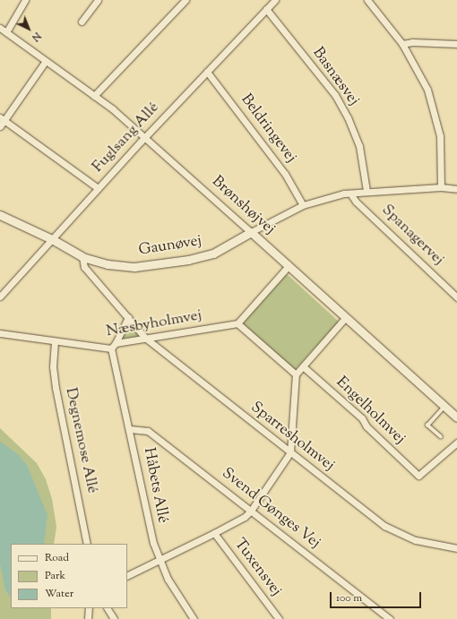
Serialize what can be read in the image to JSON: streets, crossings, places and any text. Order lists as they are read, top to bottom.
{
  "streets": {
    "street": [
      "Basnæsvej",
      "Beldringevej",
      "Fuglsang Allé",
      "Brønshøjvej",
      "Spanagervej",
      "Gaunøvej",
      "Næsbyholmvej",
      "Engelholmvej",
      "Sparresholmvej",
      "Degnemose Allé",
      "Håbets Allé",
      "Svend Gønges Vej",
      "Tuxensvej"
    ]
  },
  "crossings": [
    ["Basnæsvej", "Fuglsang Allé"],
    ["Basnæsvej", "Gaunøvej"],
    ["Beldringevej", "Fuglsang Allé"],
    ["Beldringevej", "Gaunøvej"],
    ["Fuglsang Allé", "Brønshøjvej"],
    ["Fuglsang Allé", "Gaunøvej"],
    ["Brønshøjvej", "Gaunøvej"],
    ["Spanagervej", "Gaunøvej"],
    ["Gaunøvej", "Sparresholmvej"],
    ["Næsbyholmvej", "Sparresholmvej"],
    ["Næsbyholmvej", "Degnemose Allé"],
    ["Næsbyholmvej", "Håbets Allé"],
    ["Håbets Allé", "Svend Gønges Vej"]
  ],
  "legend": ["Road", "Park", "Water"],
  "scale_bar": "100 m",
  "north": "bottom right"
}
